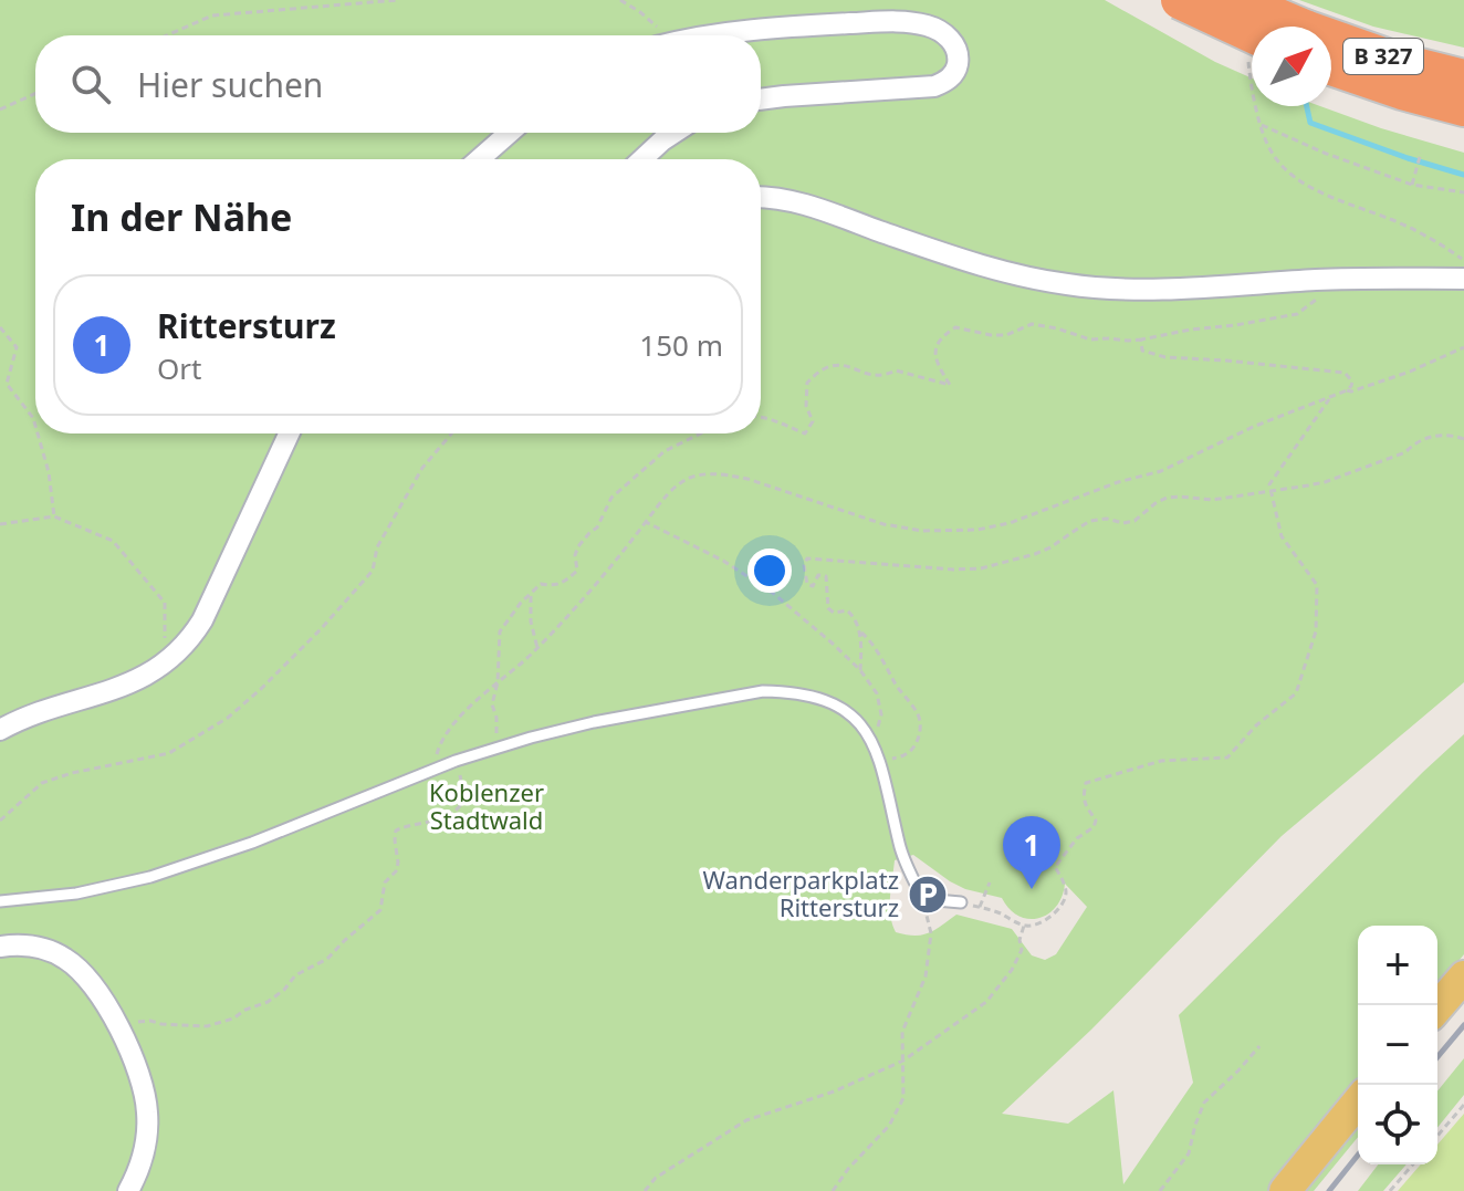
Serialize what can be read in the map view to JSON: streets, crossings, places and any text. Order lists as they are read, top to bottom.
{
  "streets": {
    "highway": ["B 327"]
  },
  "parks": ["Koblenzer Stadtwald"],
  "places": {
    "parking": ["Wanderparkplatz Rittersturz"]
  },
  "north": "top right",
  "page": {
    "search": "Hier suchen",
    "heading": "In der Nähe",
    "list": [
      {
        "mark": "1",
        "name": "Rittersturz",
        "note": "Ort",
        "value": "150 m"
      }
    ],
    "pins": "1",
    "map_buttons": ["+", "−"]
  }
}
